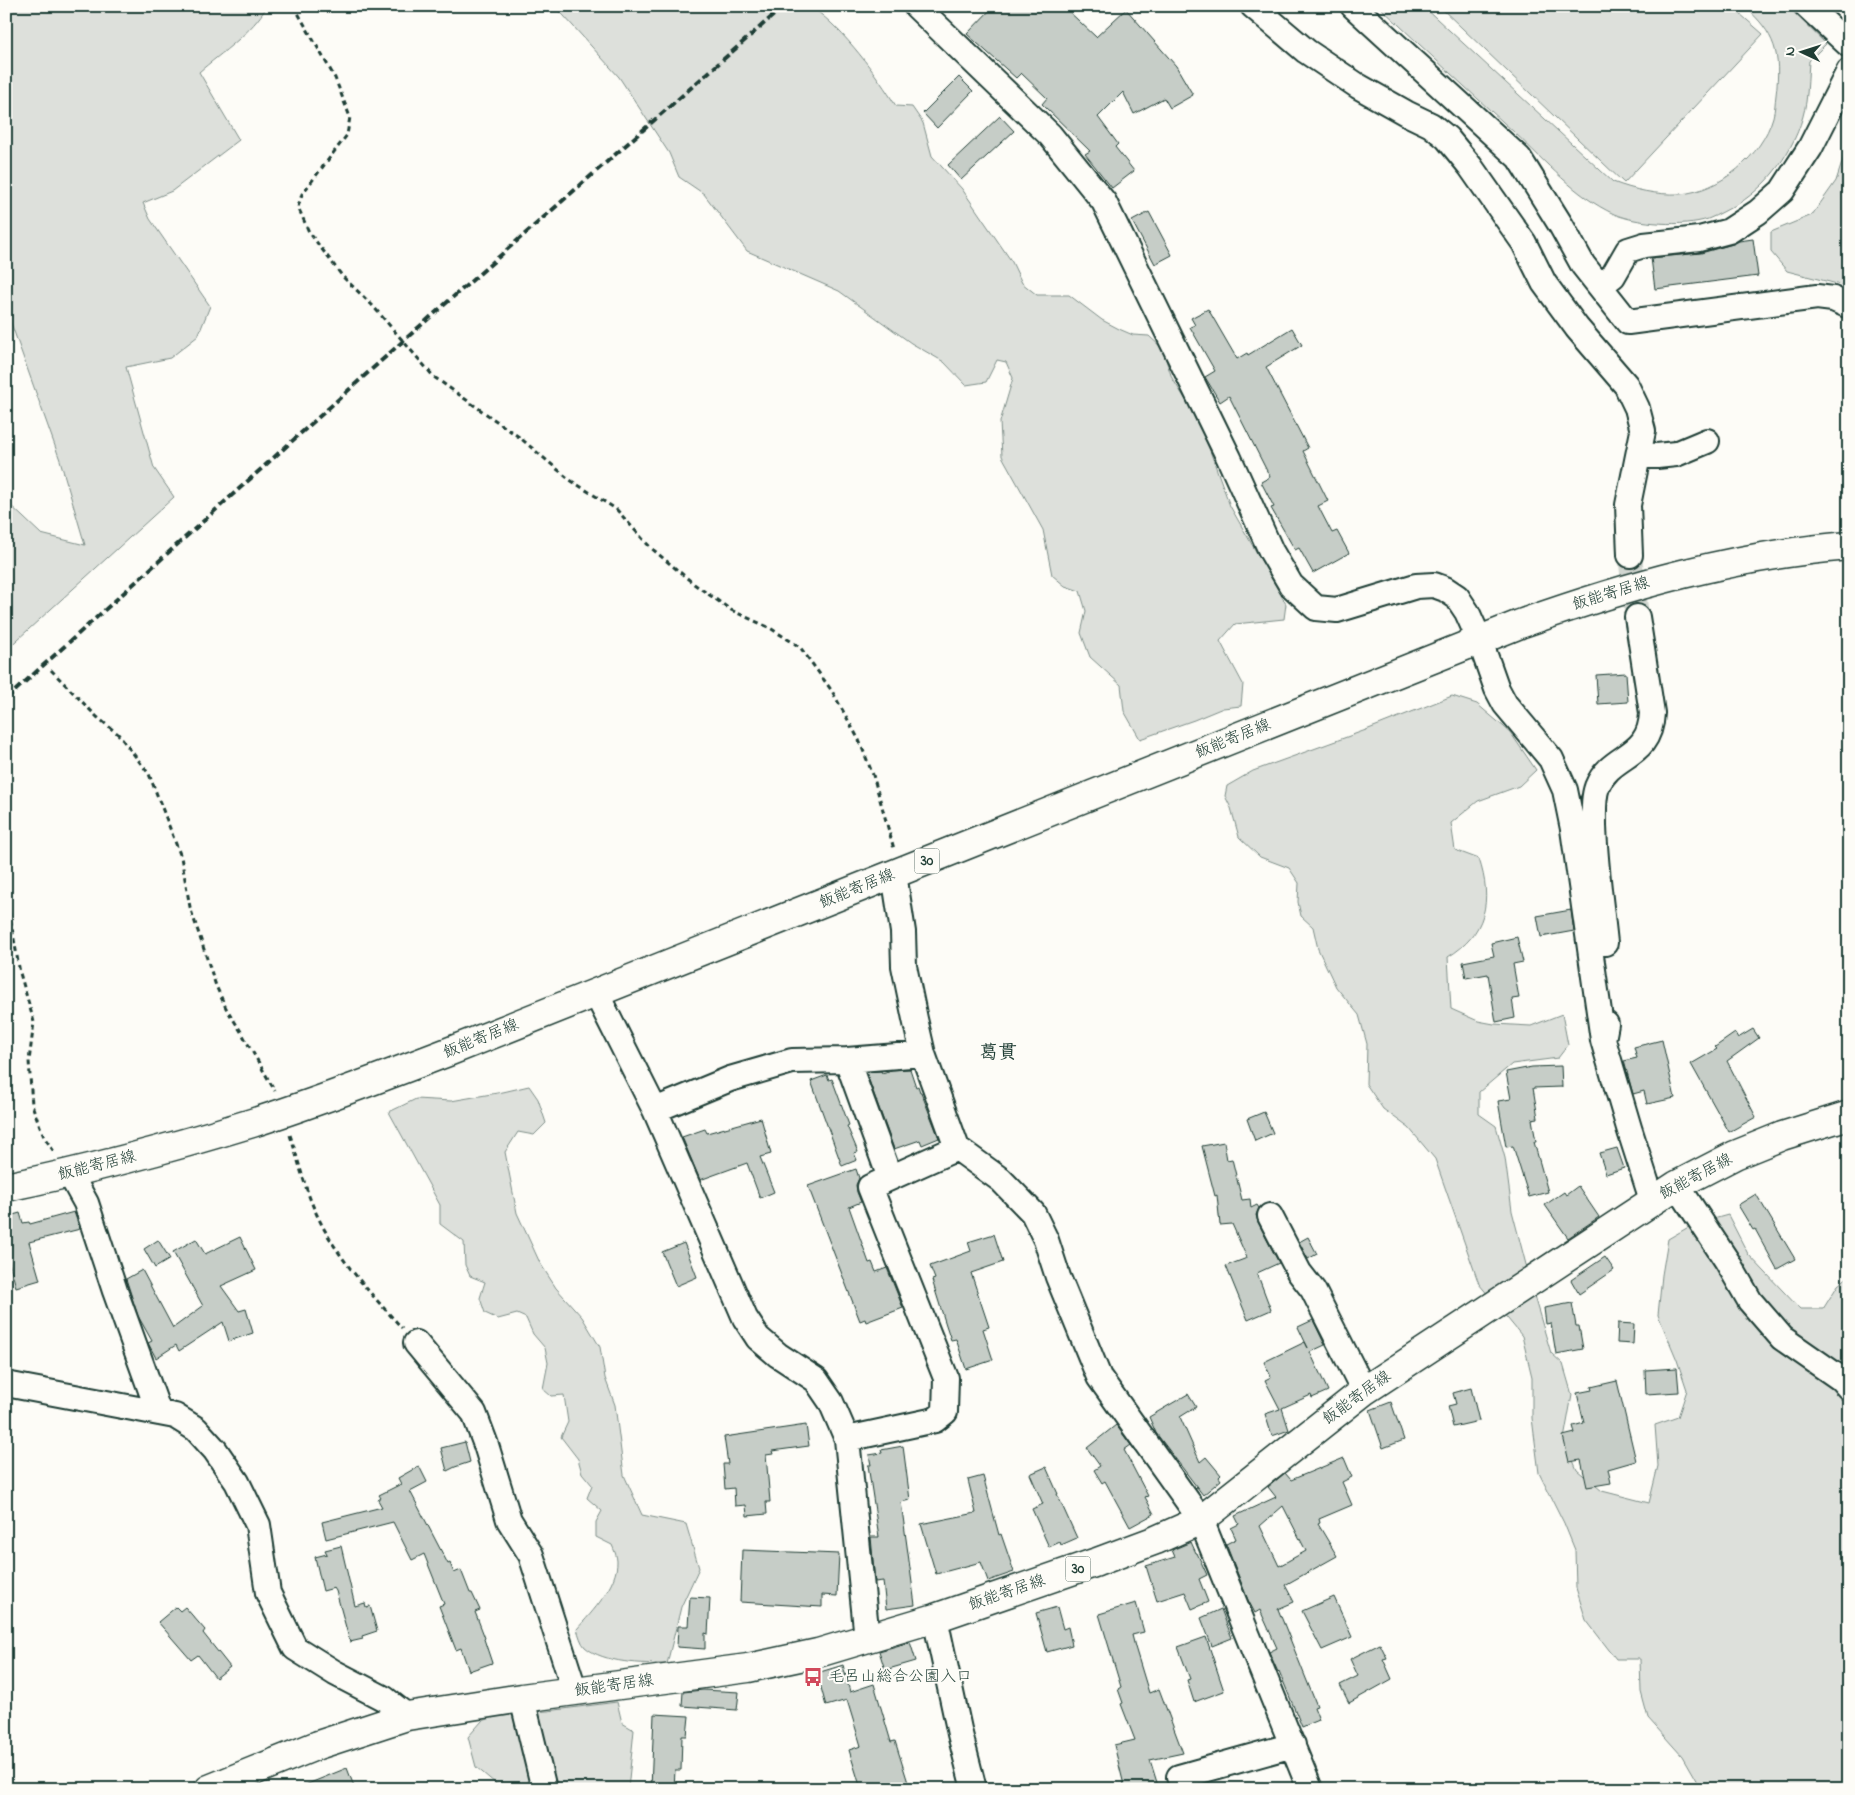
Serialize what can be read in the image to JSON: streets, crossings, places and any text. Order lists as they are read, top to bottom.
{
  "streets": {
    "main road": ["飯能寄居線", "30"]
  },
  "districts": ["葛貫"],
  "places": {
    "bus stop": ["毛呂山総合公園入口"]
  },
  "north": "left"
}
